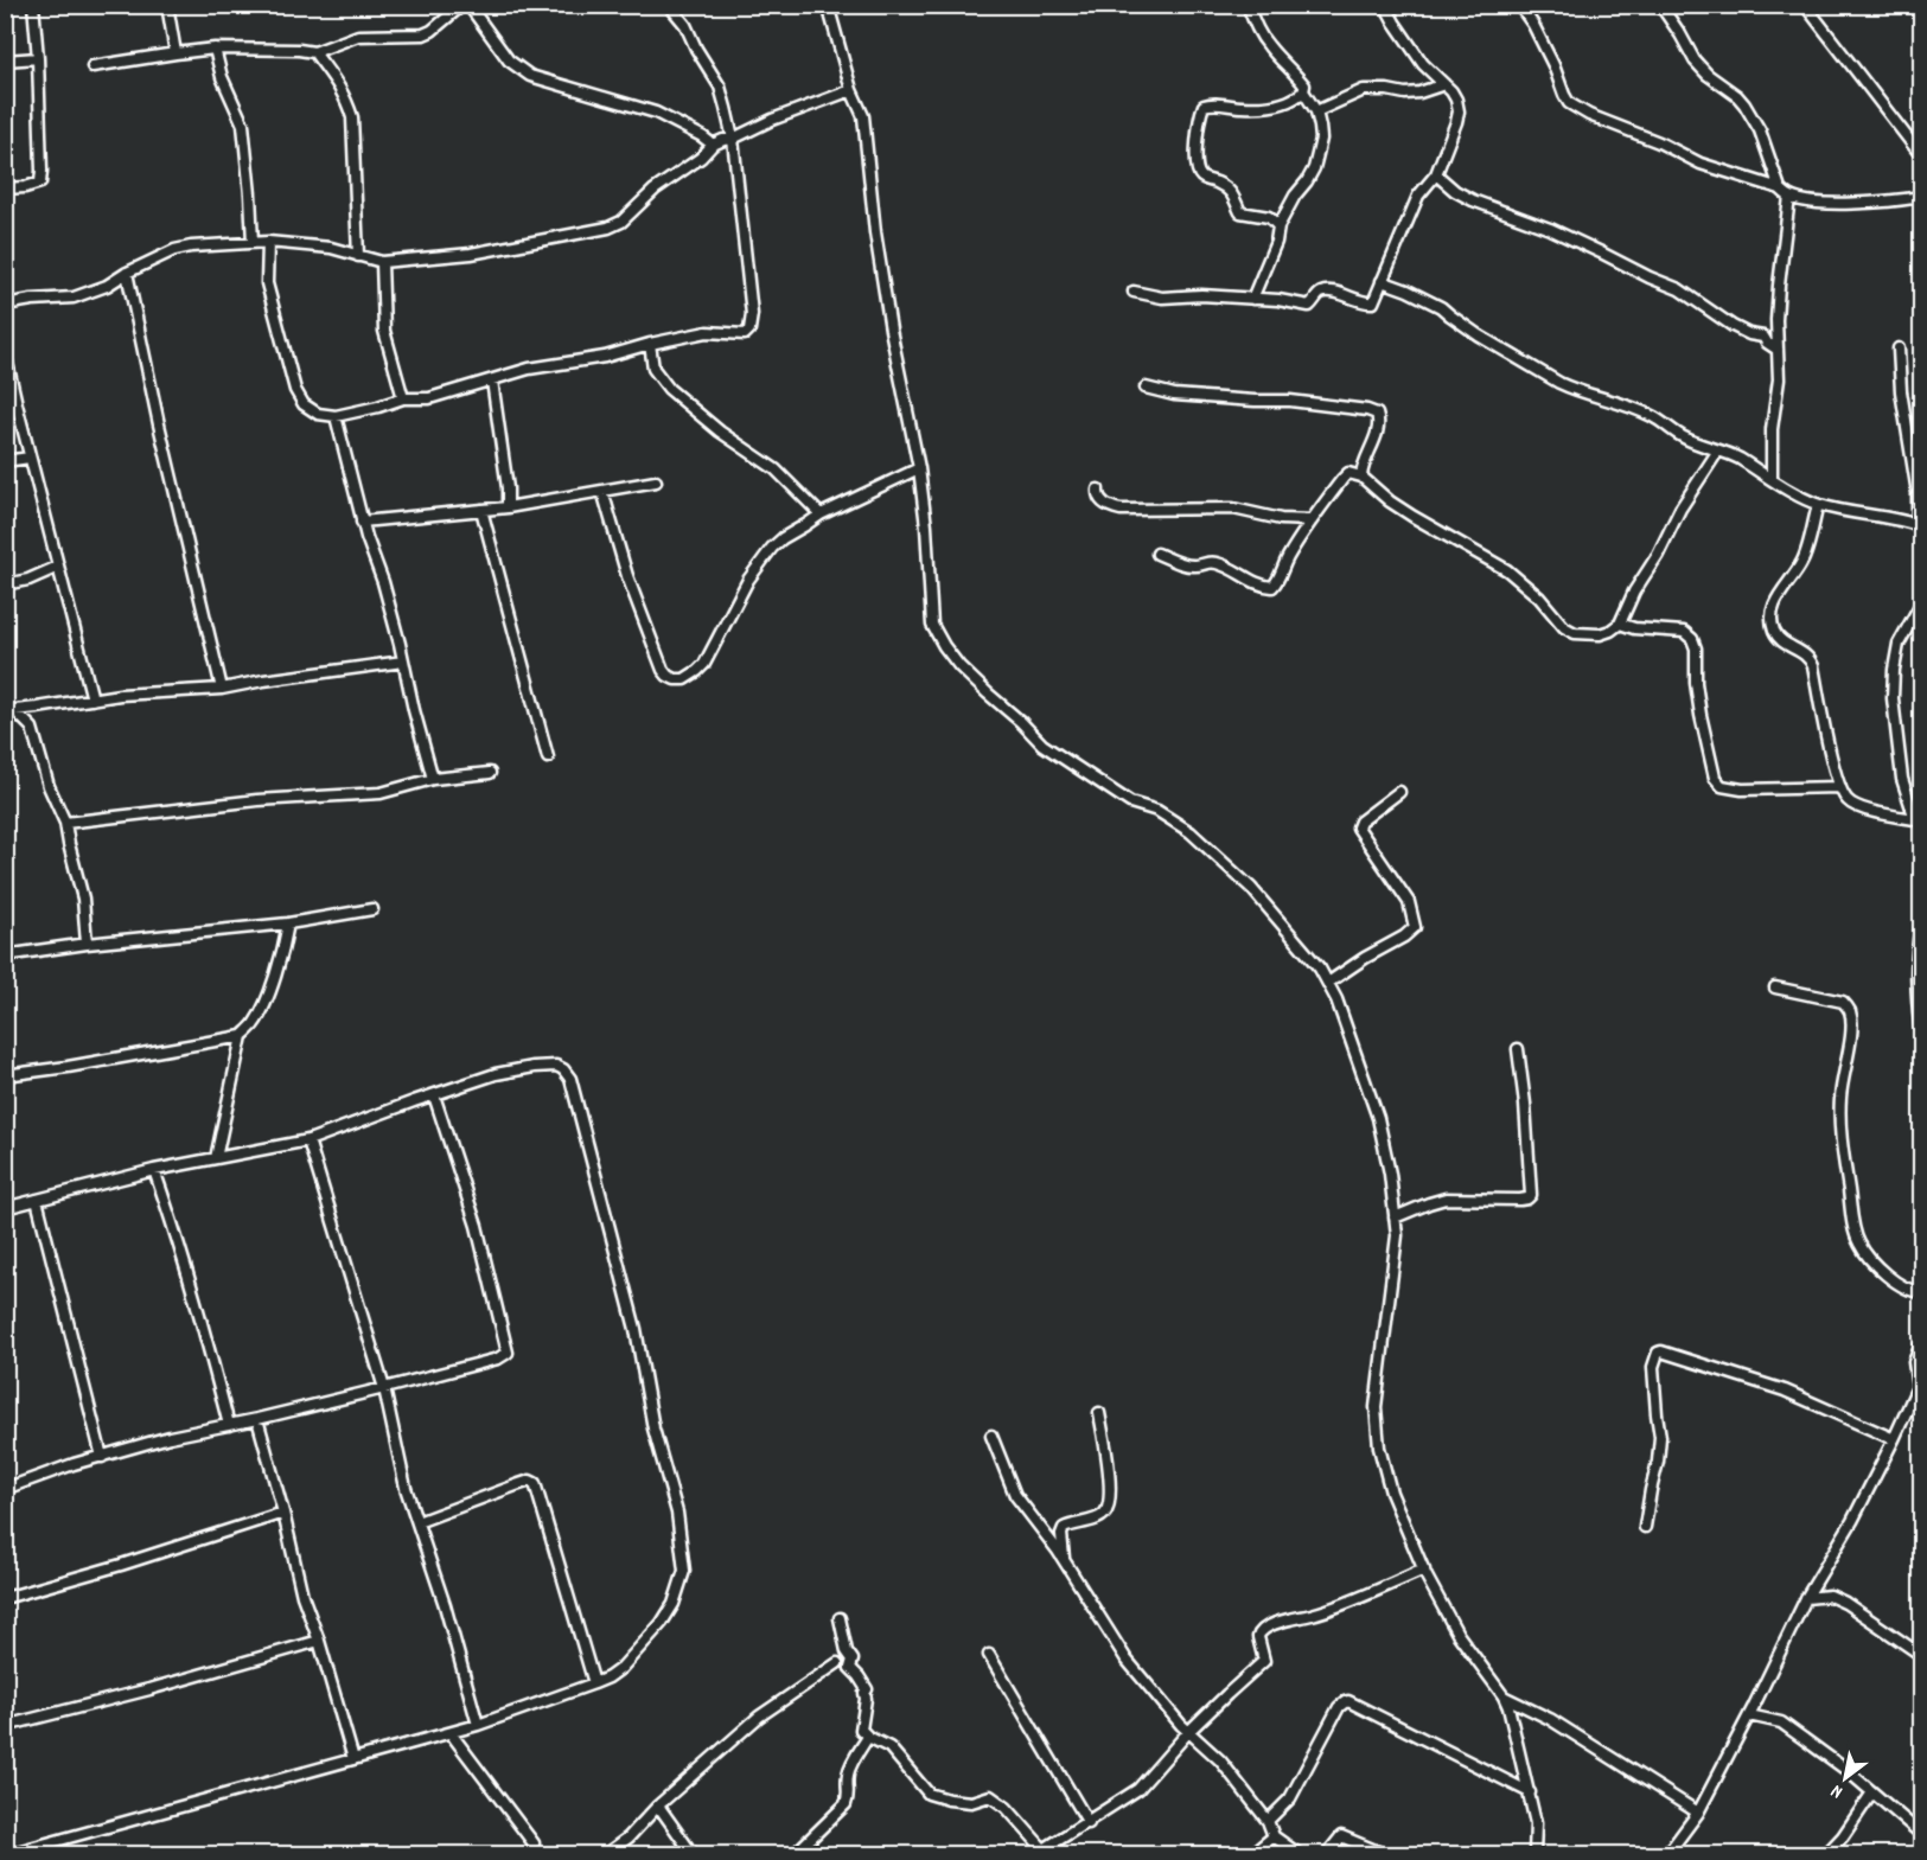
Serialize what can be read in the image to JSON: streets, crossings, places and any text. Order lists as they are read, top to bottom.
{
  "north": "bottom left"
}
